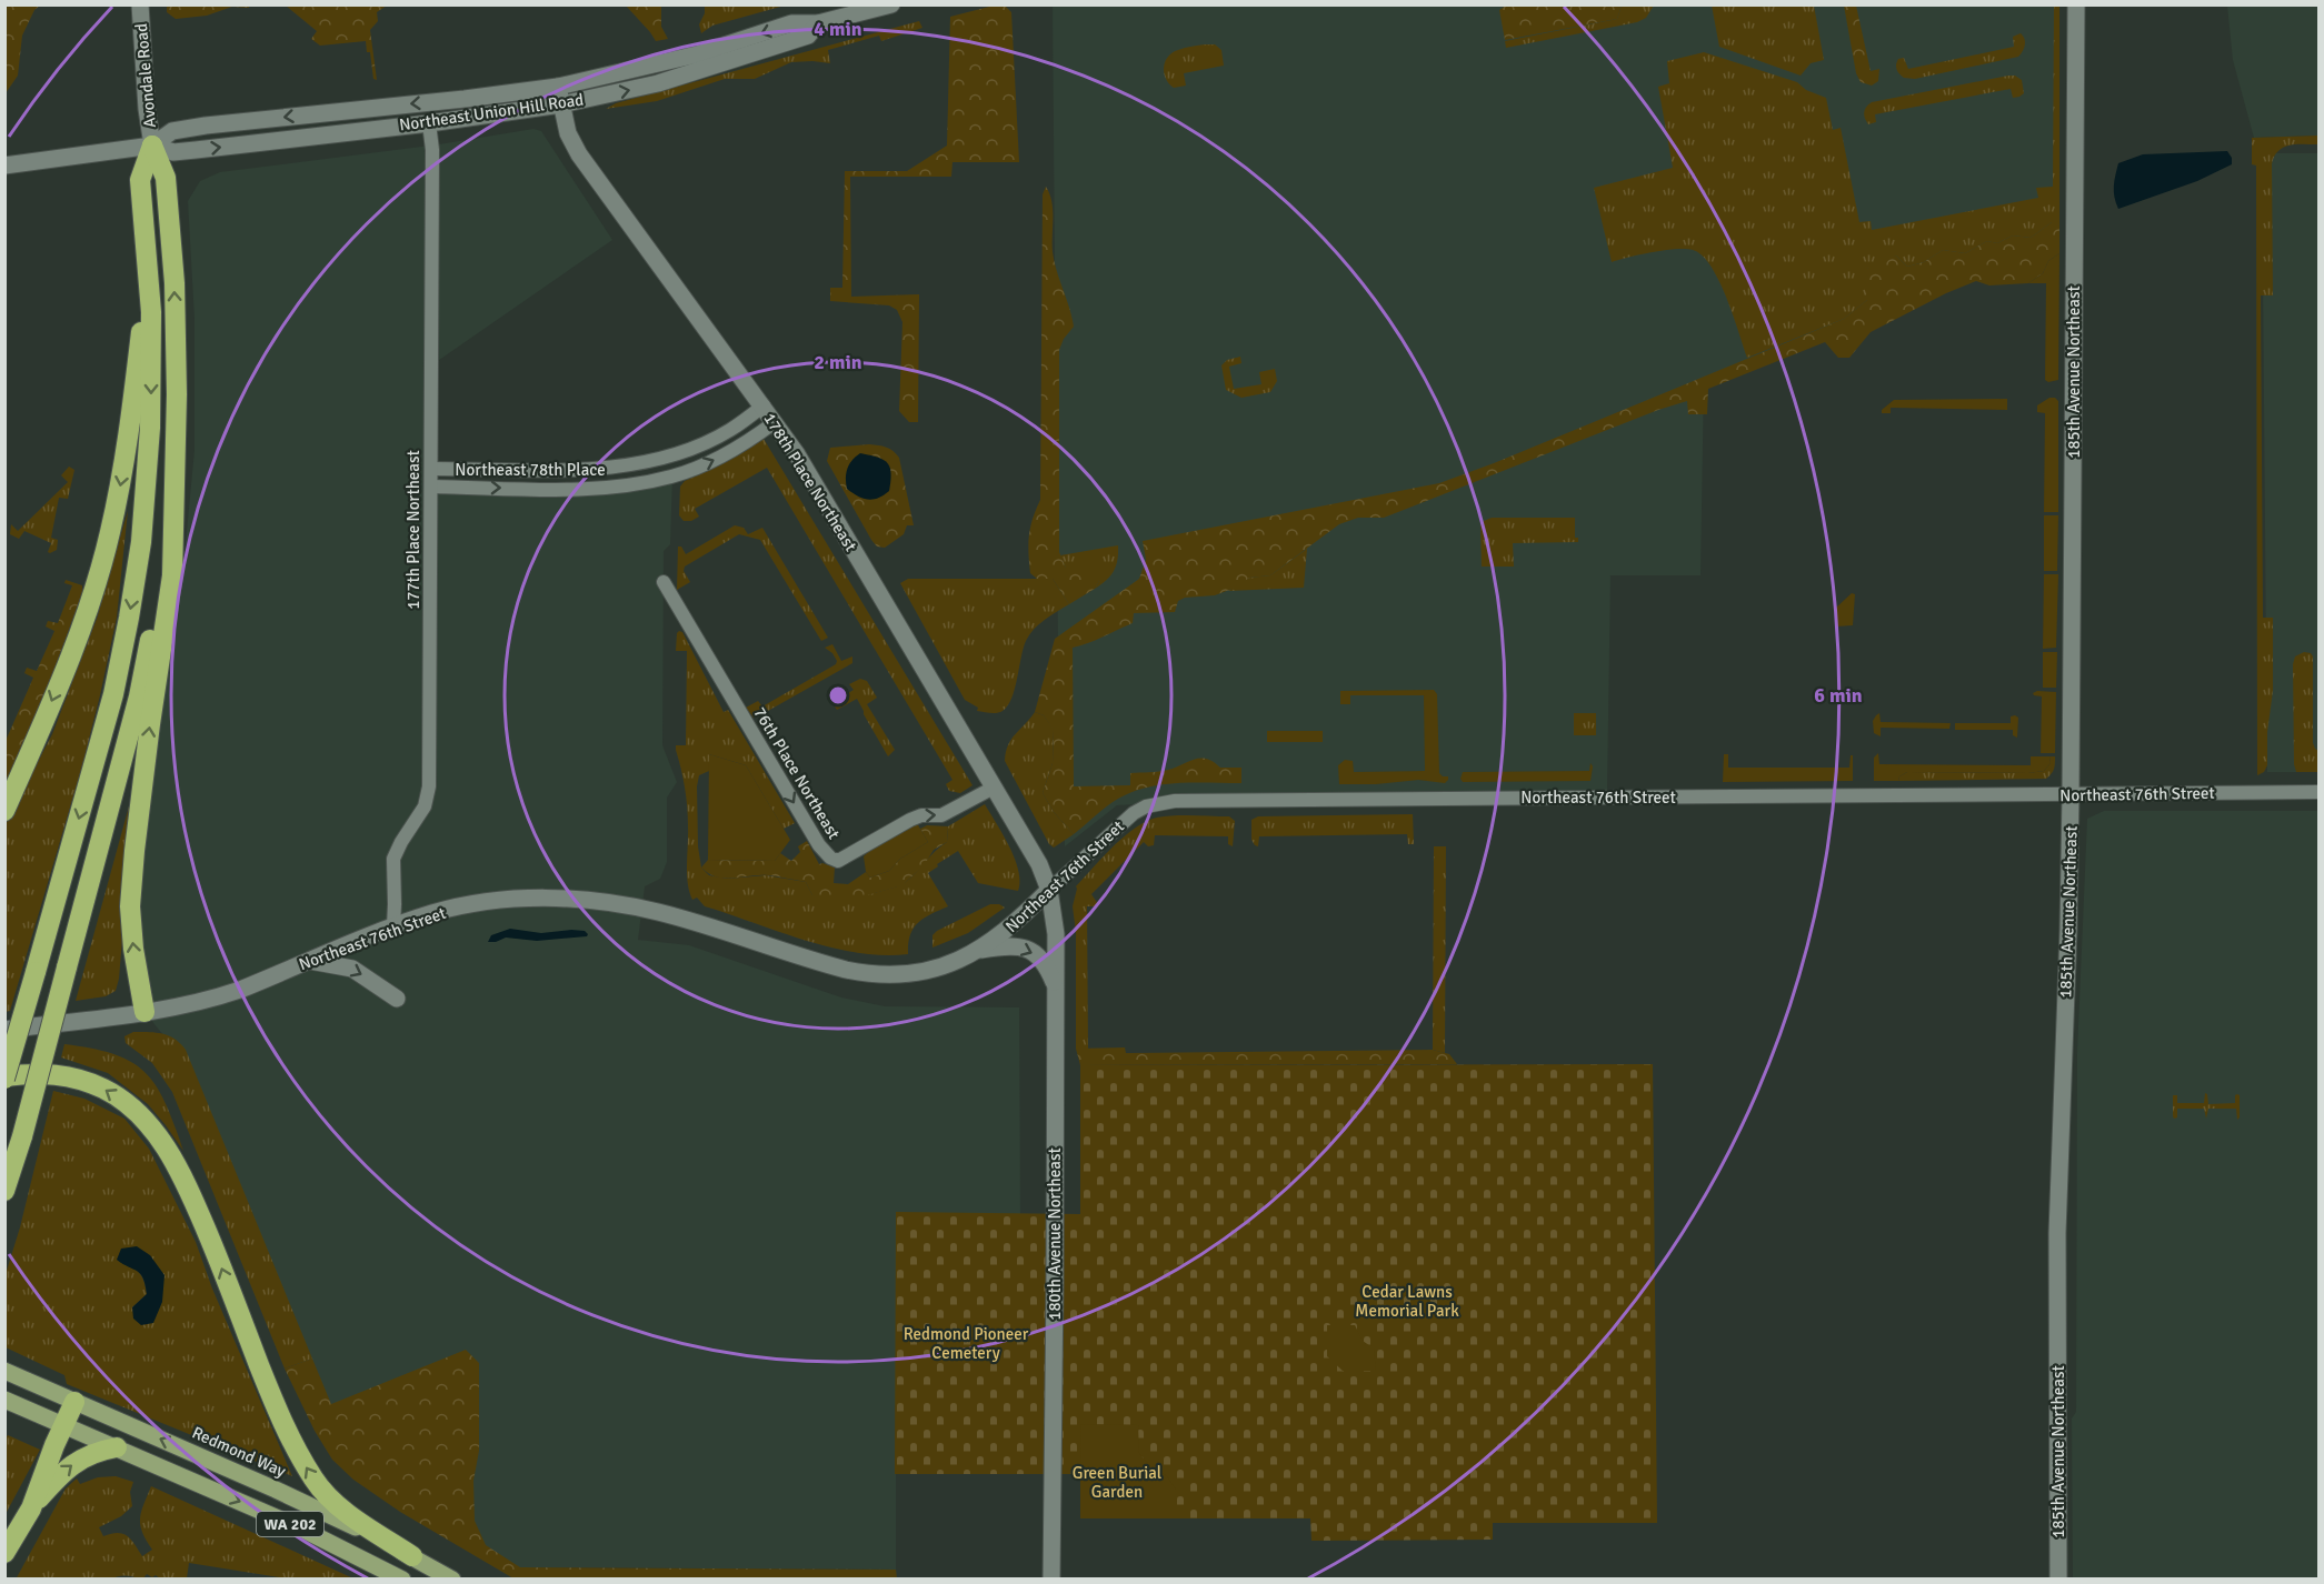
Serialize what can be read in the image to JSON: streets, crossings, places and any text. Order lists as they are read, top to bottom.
{
  "streets": {
    "main road": ["Redmond Way", "WA 202"],
    "street": [
      "Avondale Road",
      "Northeast Union Hill Road",
      "185th Avenue Northeast",
      "Northeast 78th Place",
      "178th Place Northeast",
      "177th Place Northeast",
      "76th Place Northeast",
      "Northeast 76th Street",
      "180th Avenue Northeast"
    ]
  },
  "crossings": [
    ["Avondale Road", "Northeast Union Hill Road"],
    ["Northeast Union Hill Road", "178th Place Northeast"],
    ["Northeast Union Hill Road", "177th Place Northeast"],
    ["185th Avenue Northeast", "Northeast 76th Street"],
    ["Northeast 78th Place", "178th Place Northeast"],
    ["Northeast 78th Place", "177th Place Northeast"],
    ["178th Place Northeast", "76th Place Northeast"],
    ["178th Place Northeast", "Northeast 76th Street"],
    ["178th Place Northeast", "180th Avenue Northeast"],
    ["177th Place Northeast", "Northeast 76th Street"],
    ["Northeast 76th Street", "180th Avenue Northeast"]
  ],
  "parks": ["Cedar Lawns Memorial Park", "Redmond Pioneer Cemetery", "Green Burial Garden"],
  "rings": ["4 min", "2 min", "6 min"]
}
